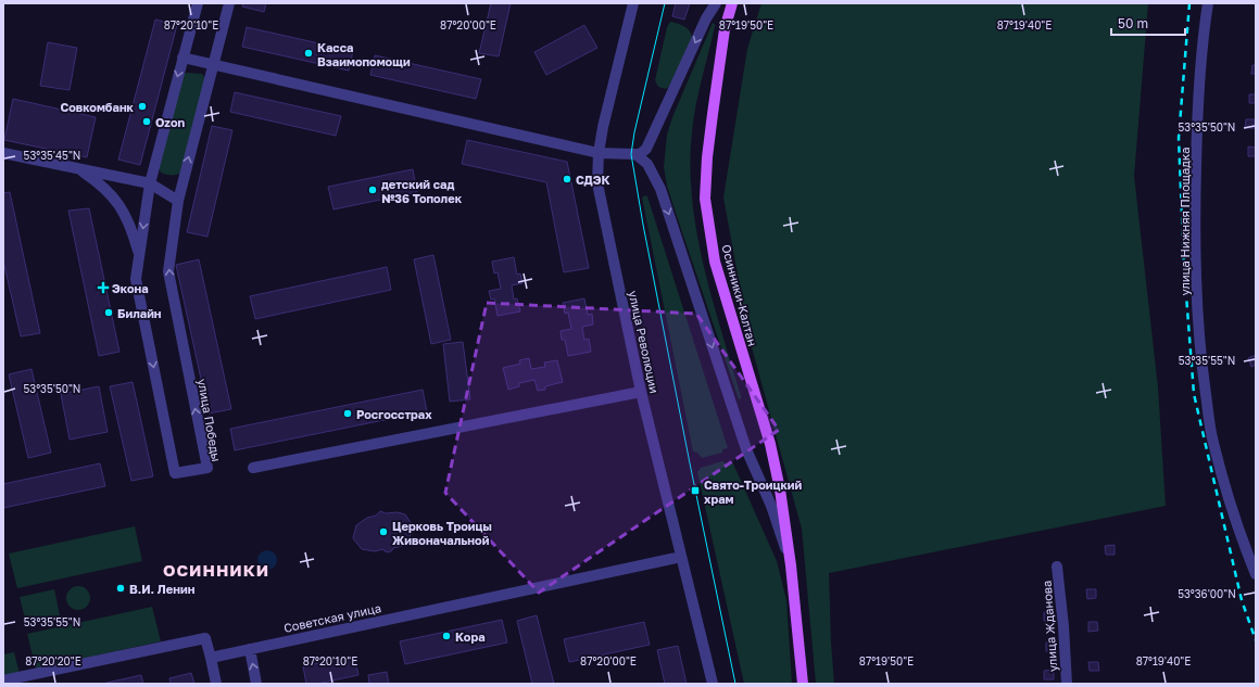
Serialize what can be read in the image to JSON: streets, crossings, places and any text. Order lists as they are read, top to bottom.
{
  "streets": {
    "main road": ["Осинники-Калтан"],
    "street": [
      "улица Нижняя Площадка",
      "улица Революции",
      "улица Победы",
      "Советская улица",
      "улица Жданова"
    ]
  },
  "crossings": [
    ["улица Революции", "Советская улица"]
  ],
  "districts": ["ОСИННИКИ"],
  "places": {
    "other": [
      "Касса Взаимопомощи",
      "Совкомбанк",
      "Ozon",
      "СДЭК",
      "детский сад №36 Тополек",
      "Билайн",
      "Росгосстрах",
      "Церковь Троицы Живоначальной",
      "В.И. Ленин",
      "Кора"
    ],
    "health": ["Экона"],
    "transit": ["Свято-Троицкий храм"]
  },
  "scale_bar": "50 m",
  "coordinates": [
    "87°20'10\"E",
    "87°20'00\"E",
    "87°19'50\"E",
    "87°19'40\"E",
    "53°35'50\"N",
    "53°35'45\"N",
    "53°35'55\"N",
    "53°36'00\"N",
    "87°20'20\"E"
  ]
}
